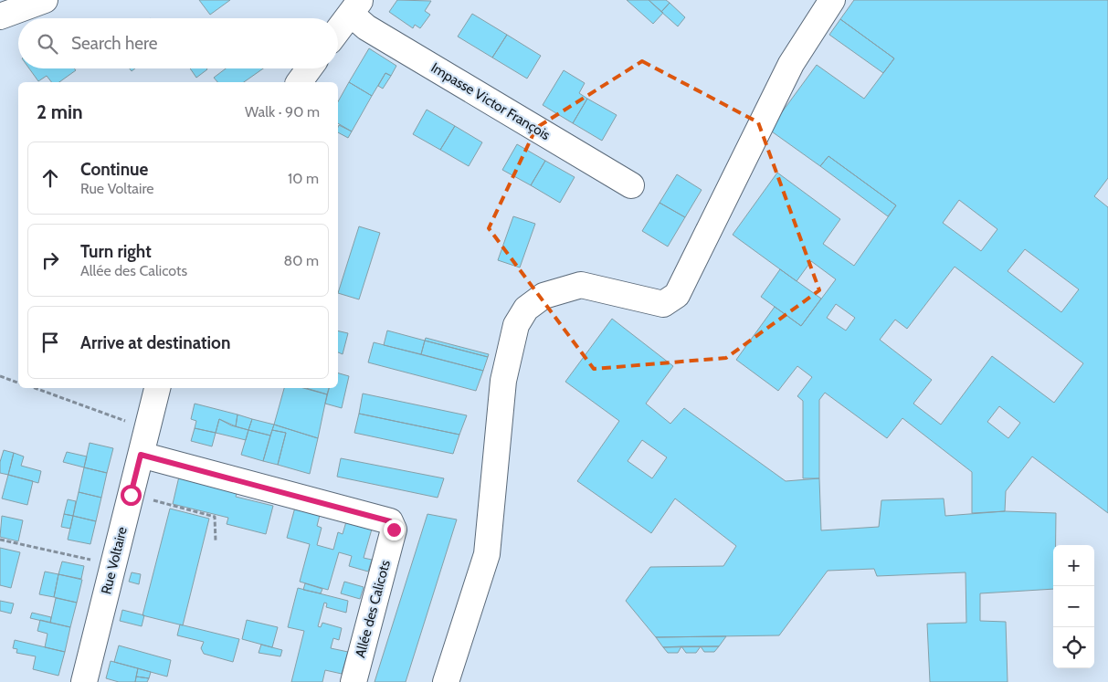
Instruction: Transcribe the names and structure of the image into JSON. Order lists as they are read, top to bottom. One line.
{"streets":{"street":["Impasse Victor François","Rue Voltaire","Allée des Calicots"]},"crossings":[["Rue Voltaire","Allée des Calicots"]],"page":{"search":"Search here","heading":["2 min","Walk · 90 m"],"list":[["Continue","Rue Voltaire","10 m"],["Turn right","Allée des Calicots","80 m"],"Arrive at destination"],"map_buttons":["+","−"]}}
